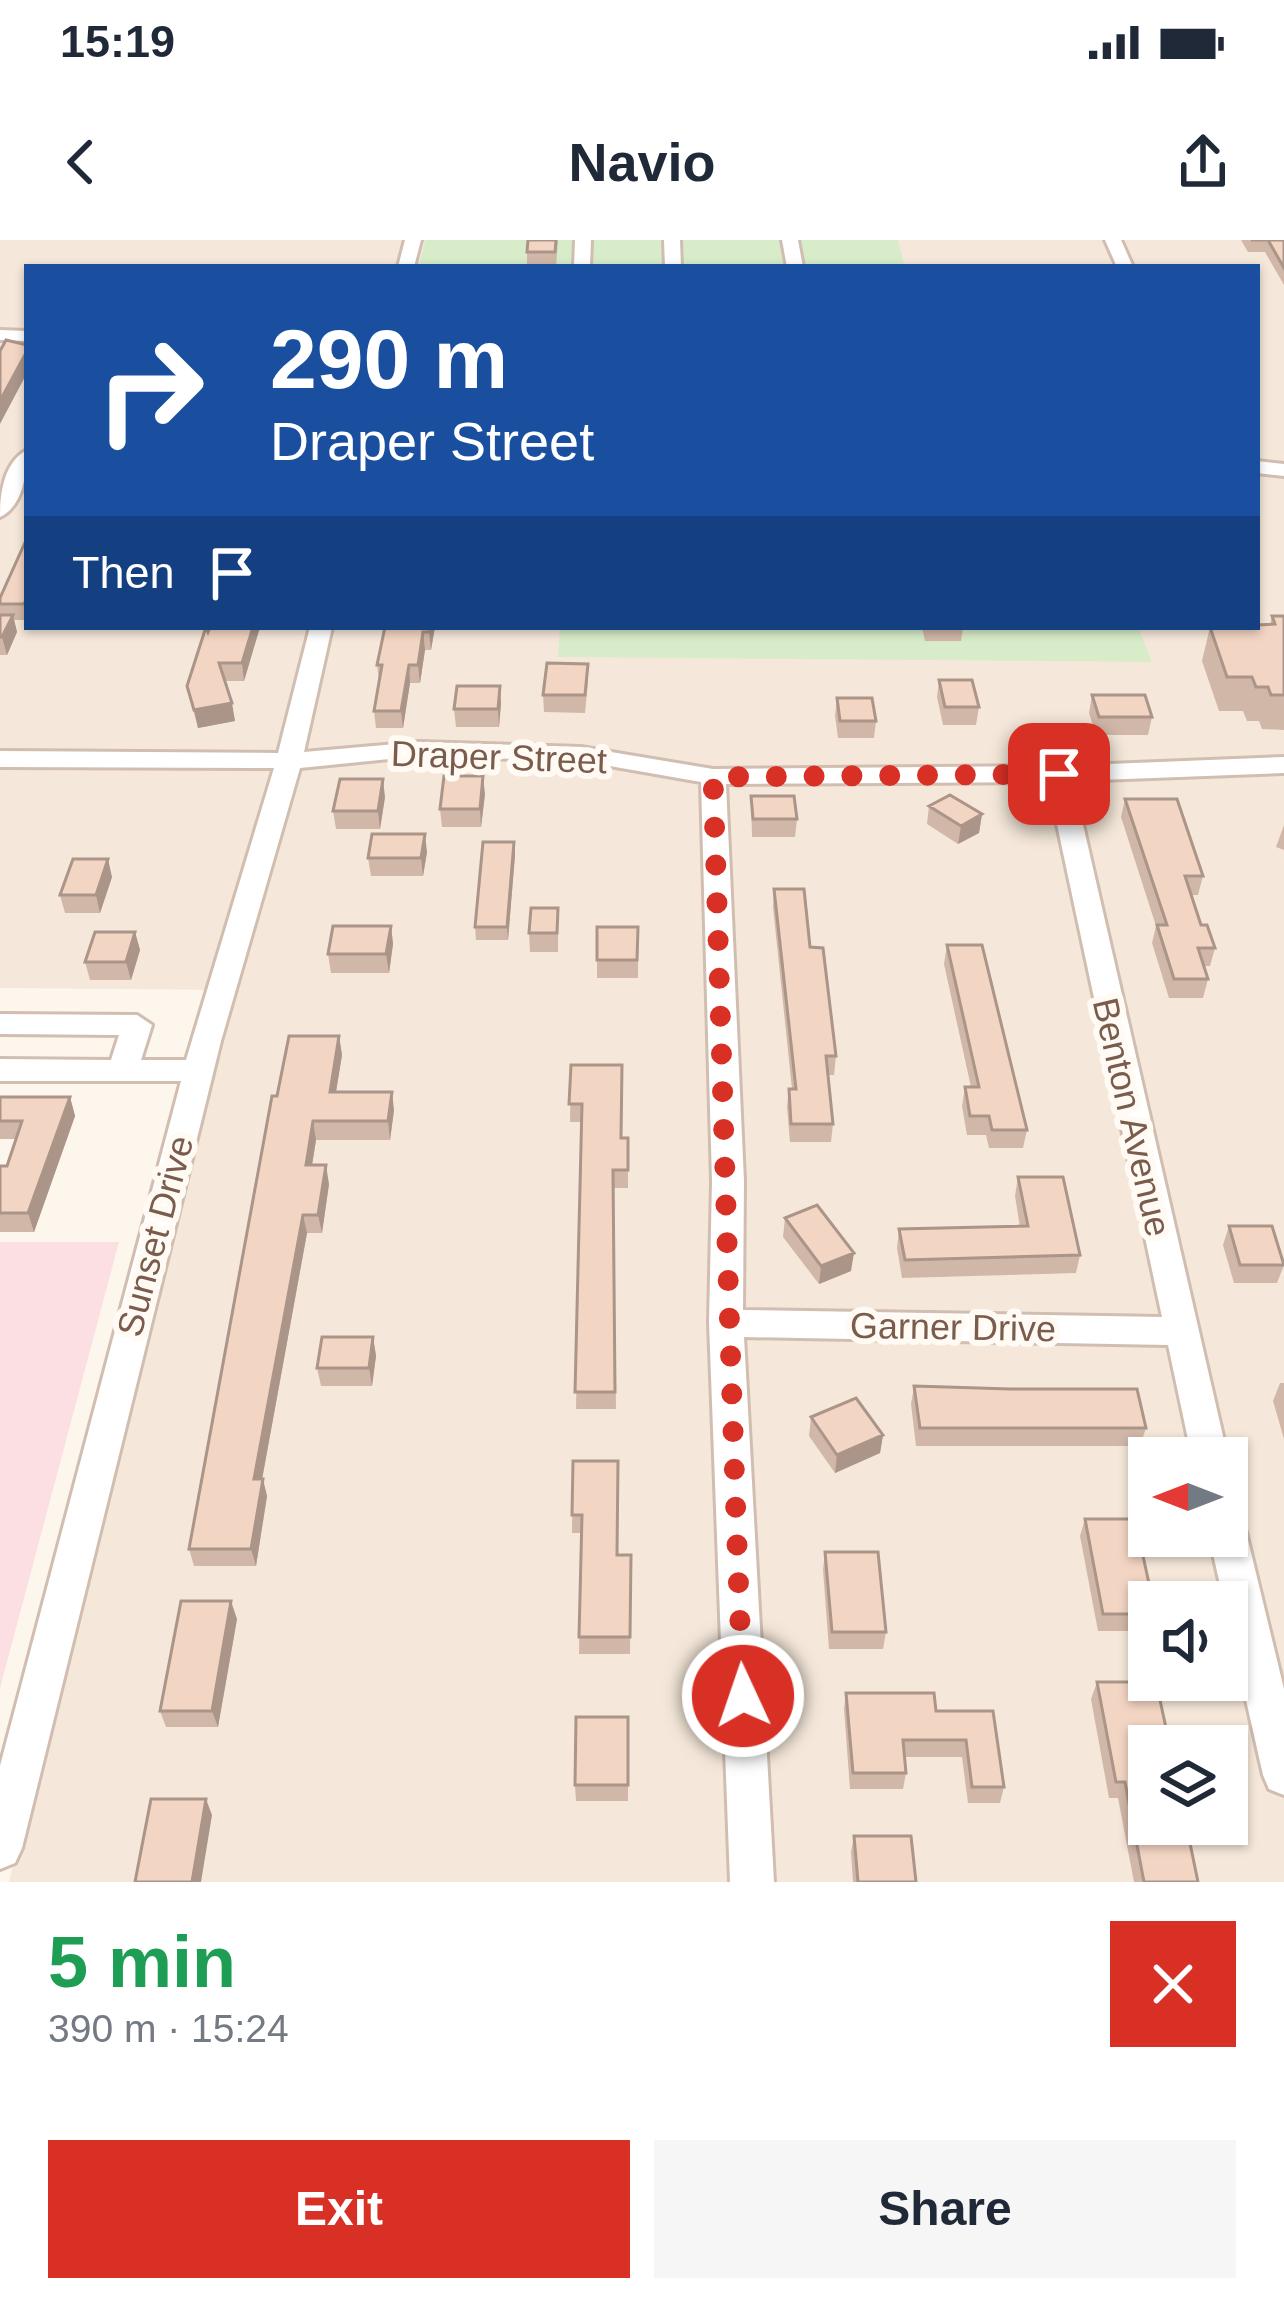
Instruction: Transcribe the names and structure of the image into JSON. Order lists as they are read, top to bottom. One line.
{"streets":{"street":["Draper Street","Benton Avenue","Sunset Drive","Garner Drive"]},"crossings":[["Draper Street","Benton Avenue"],["Draper Street","Sunset Drive"],["Benton Avenue","Garner Drive"]],"north":"left","page":{"status":"15:19","header":"Navio","turn":["290 m","Draper Street"],"then":"Then","heading":["5 min","390 m · 15:24"],"buttons":["Exit","Share"]}}
